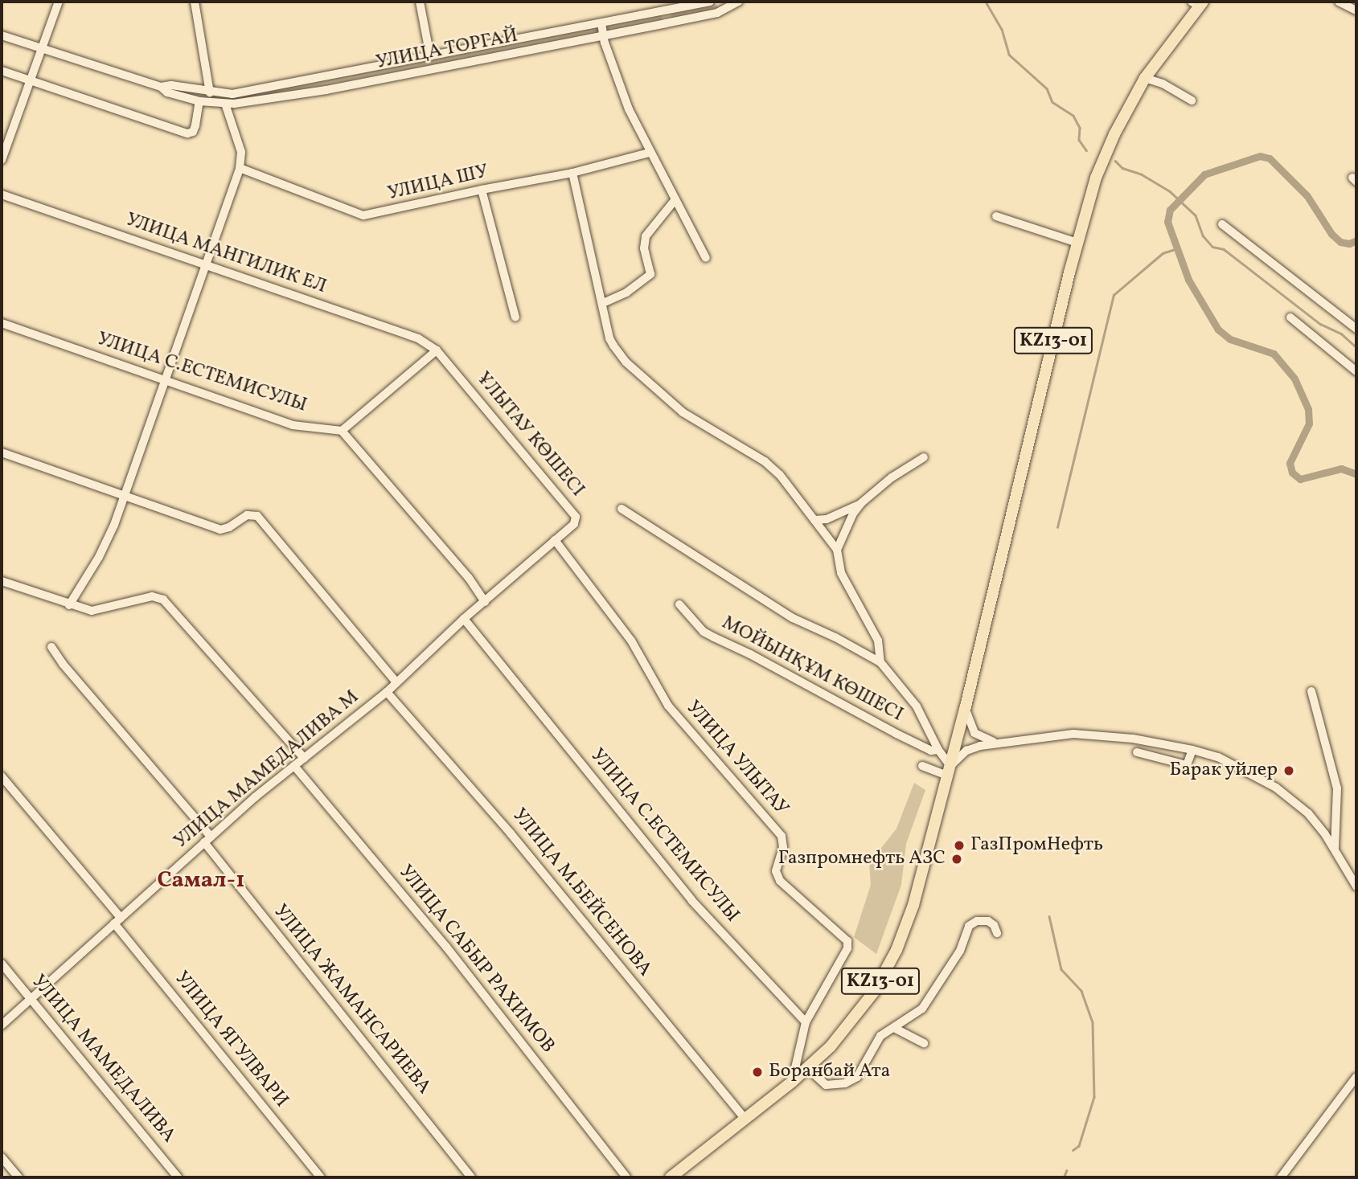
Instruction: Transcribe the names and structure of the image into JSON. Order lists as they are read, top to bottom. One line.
{"streets":{"highway":["KZ13-01"],"street":["УЛИЦА ТОРГАЙ","УЛИЦА ШУ","УЛИЦА МАНГИЛИК ЕЛ","УЛИЦА С.ЕСТЕМИСУЛЫ","ҰЛЫТАУ КӨШЕСІ","МОЙЫНҚҰМ КӨШЕСІ","УЛИЦА УЛЫТАУ","УЛИЦА МАМЕДАЛИВА М","УЛИЦА М.БЕЙСЕНОВА","УЛИЦА САБЫР РАХИМОВ","УЛИЦА ЖАМАНСАРИЕВА","УЛИЦА ЯГУЛВАРИ","УЛИЦА МАМЕДАЛИВА"]},"crossings":[["УЛИЦА ШУ","МОЙЫНҚҰМ КӨШЕСІ"],["УЛИЦА МАНГИЛИК ЕЛ","ҰЛЫТАУ КӨШЕСІ"],["KZ13-01","МОЙЫНҚҰМ КӨШЕСІ"],["KZ13-01","УЛИЦА М.БЕЙСЕНОВА"],["УЛИЦА С.ЕСТЕМИСУЛЫ","УЛИЦА УЛЫТАУ"],["УЛИЦА С.ЕСТЕМИСУЛЫ","УЛИЦА МАМЕДАЛИВА М"],["ҰЛЫТАУ КӨШЕСІ","УЛИЦА УЛЫТАУ"],["ҰЛЫТАУ КӨШЕСІ","УЛИЦА МАМЕДАЛИВА М"],["УЛИЦА УЛЫТАУ","УЛИЦА МАМЕДАЛИВА М"],["УЛИЦА МАМЕДАЛИВА М","УЛИЦА М.БЕЙСЕНОВА"],["УЛИЦА МАМЕДАЛИВА М","УЛИЦА САБЫР РАХИМОВ"],["УЛИЦА МАМЕДАЛИВА М","УЛИЦА ЖАМАНСАРИЕВА"],["УЛИЦА МАМЕДАЛИВА М","УЛИЦА ЯГУЛВАРИ"],["УЛИЦА МАМЕДАЛИВА М","УЛИЦА МАМЕДАЛИВА"]],"districts":["Самал-1"],"places":["Барак уйлер","ГазПромНефть","Газпромнефть АЗС","Боранбай Ата"]}
